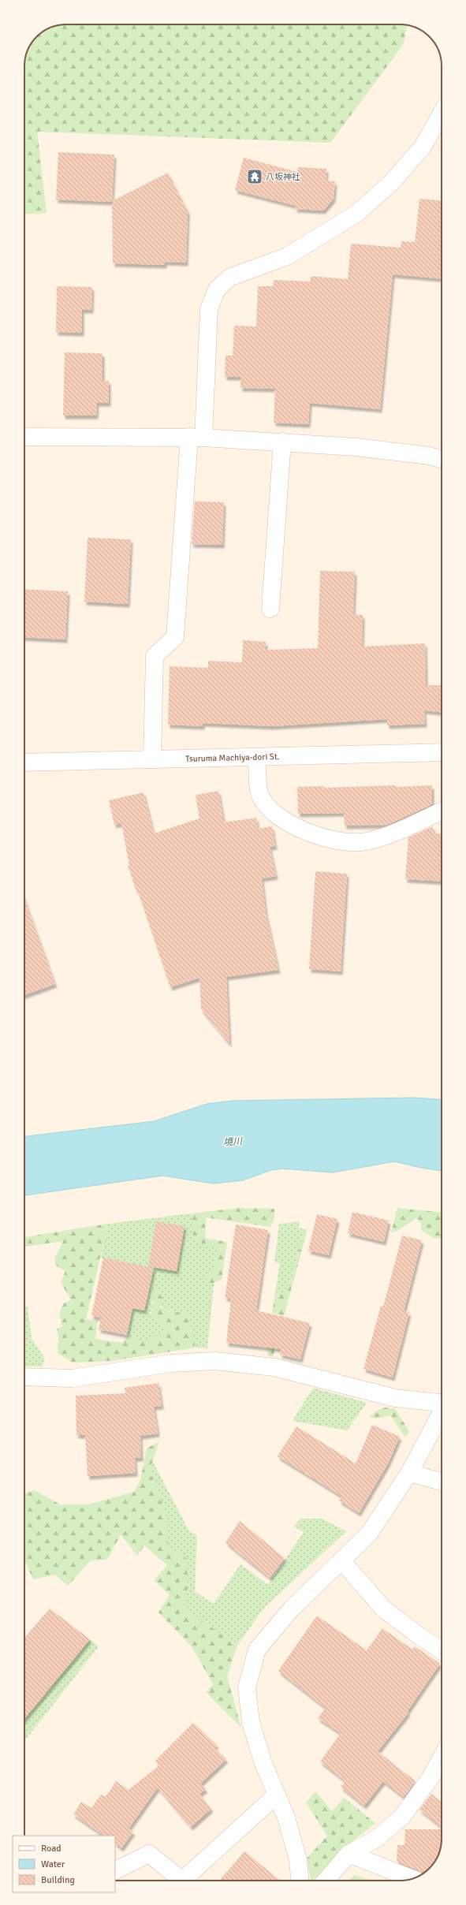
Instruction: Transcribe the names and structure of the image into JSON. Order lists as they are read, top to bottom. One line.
{"streets":{"street":["Tsuruma Machiya-dori St."]},"water":["境川"],"places":{"temple":["八坂神社"]},"legend":["Road","Water","Building"]}
